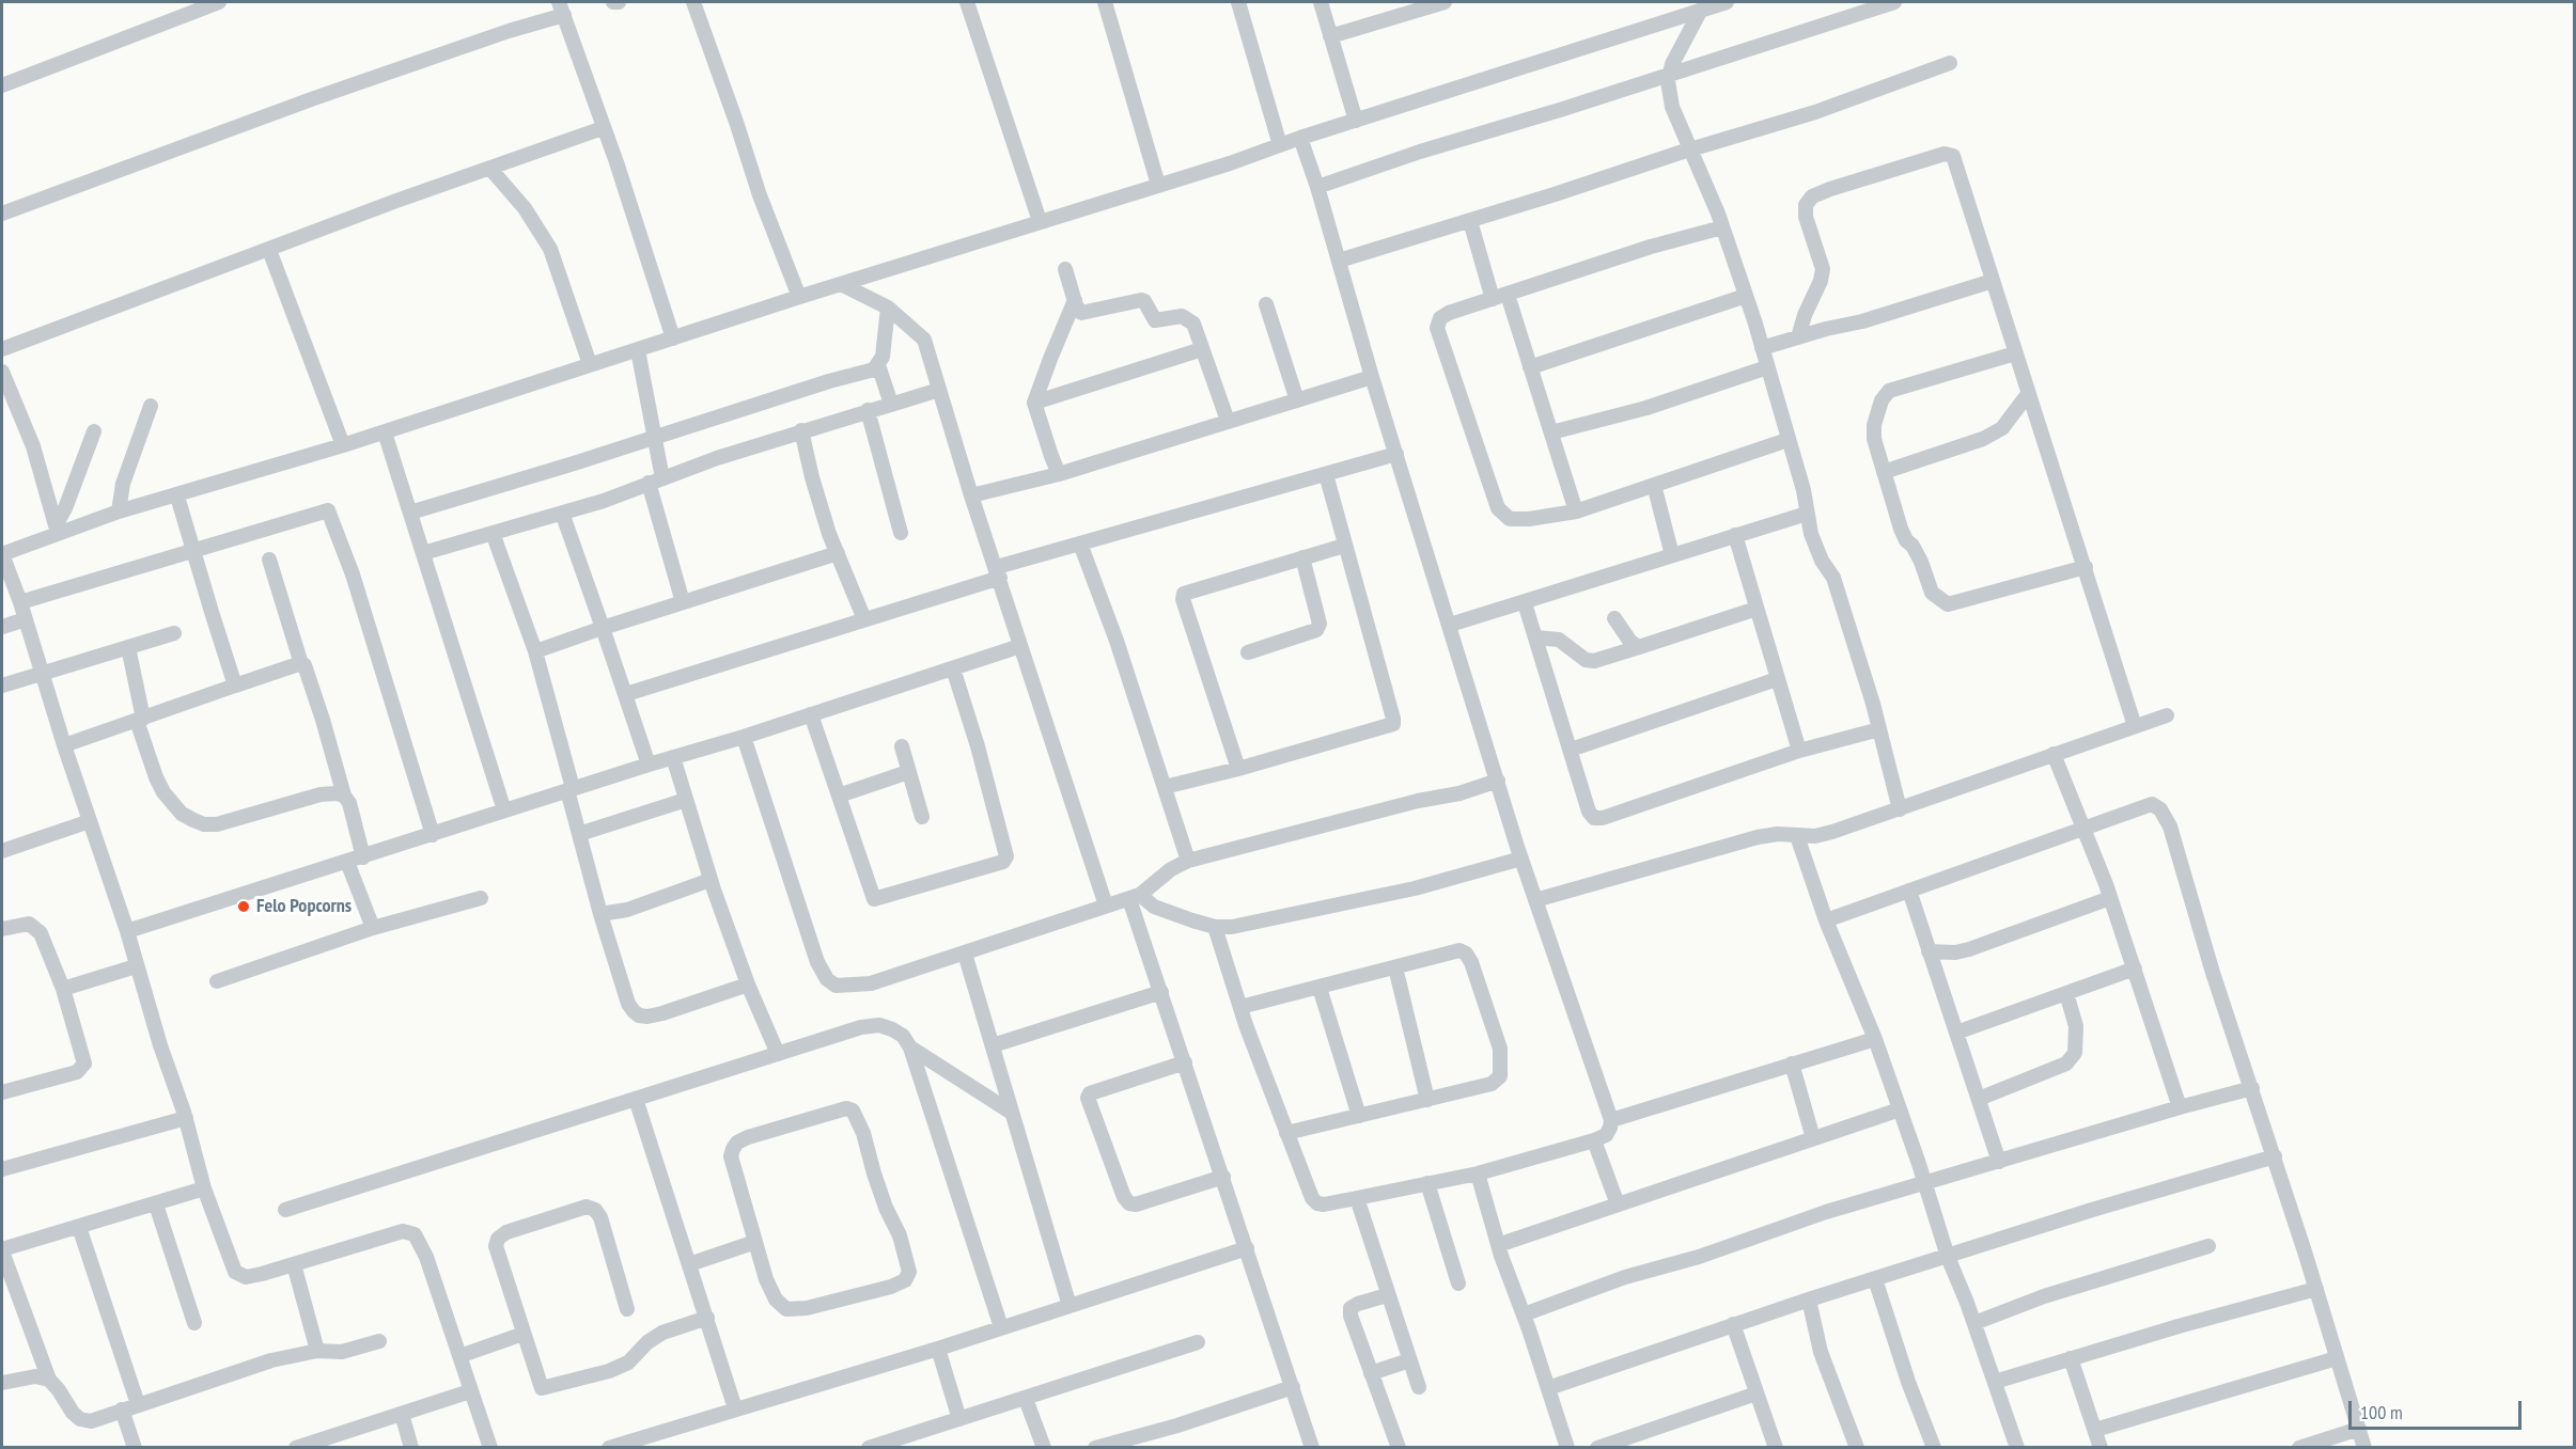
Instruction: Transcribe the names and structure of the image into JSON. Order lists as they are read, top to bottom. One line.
{"places":["Felo Popcorns"],"scale_bar":"100 m"}
